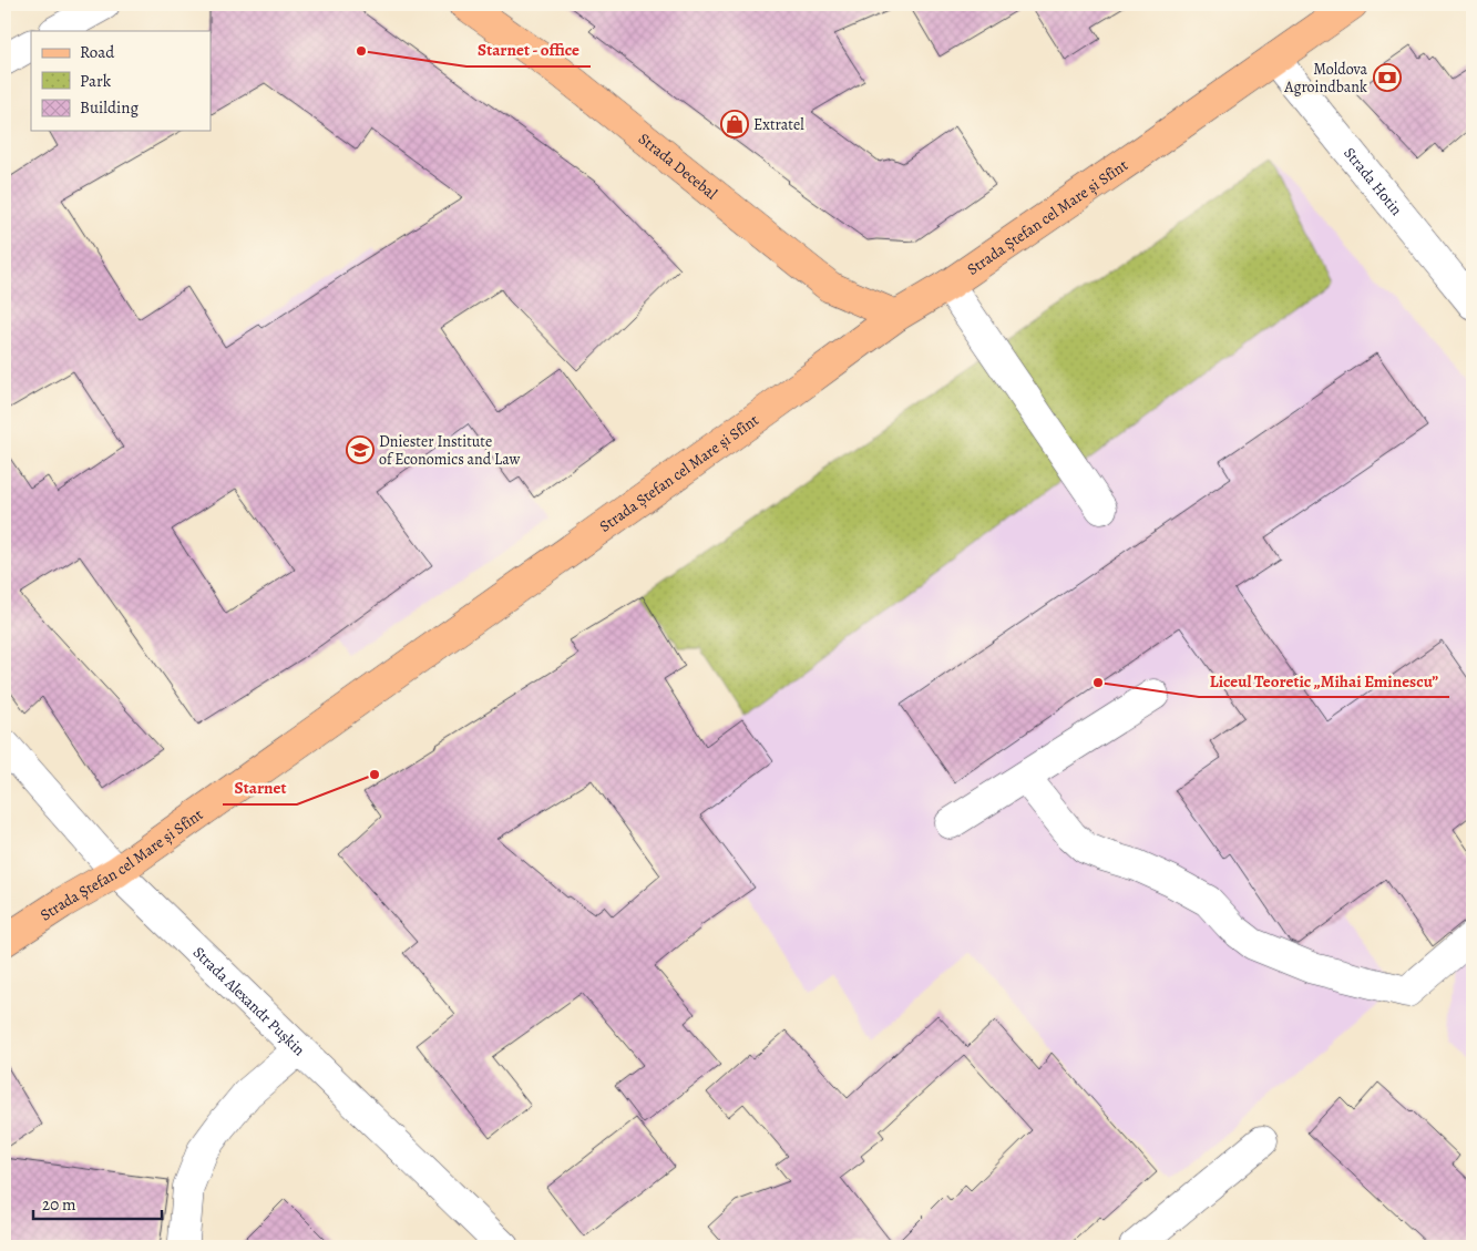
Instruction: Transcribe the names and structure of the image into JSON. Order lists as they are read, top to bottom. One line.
{"streets":{"main road":["Strada Decebal","Strada Ștefan cel Mare și Sfînt"],"street":["Strada Hotin","Strada Alexandr Pușkin"]},"crossings":[["Strada Decebal","Strada Ștefan cel Mare și Sfînt"],["Strada Hotin","Strada Ștefan cel Mare și Sfînt"],["Strada Ștefan cel Mare și Sfînt","Strada Alexandr Pușkin"]],"places":{"other":["Starnet - office","Liceul Teoretic „Mihai Eminescu”","Starnet"],"bank":["Moldova Agroindbank"],"shop":["Extratel"],"school or university":["Dniester Institute of Economics and Law"]},"legend":["Road","Park","Building"],"scale_bar":"20 m"}
